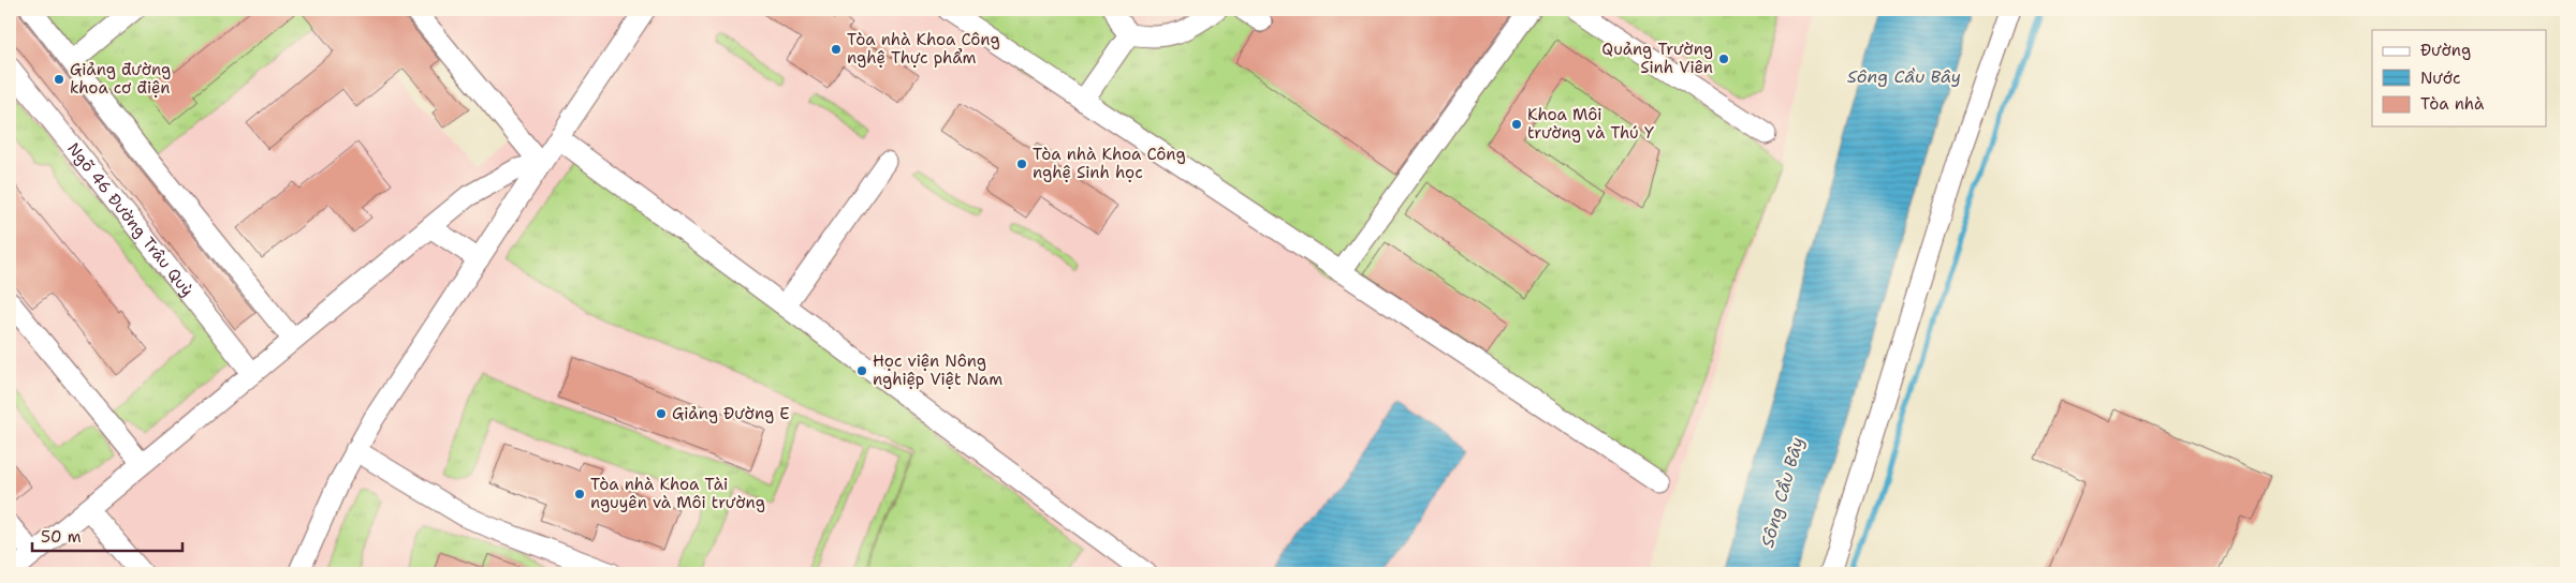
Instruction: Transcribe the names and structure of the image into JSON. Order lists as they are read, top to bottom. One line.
{"streets":{"street":["Ngõ 46 Đường Trâu Quỳ"]},"water":["Sông Cầu Bây"],"places":["Tòa nhà Khoa Công nghệ Thực phẩm","Quảng Trường Sinh Viên","Giảng đường khoa cơ điện","Khoa Môi trường và Thú Y","Tòa nhà Khoa Công nghệ Sinh học","Học viện Nông nghiệp Việt Nam","Giảng Đường E","Tòa nhà Khoa Tài nguyên và Môi trường"],"legend":["Đường","Nước","Tòa nhà"],"scale_bar":"50 m"}
